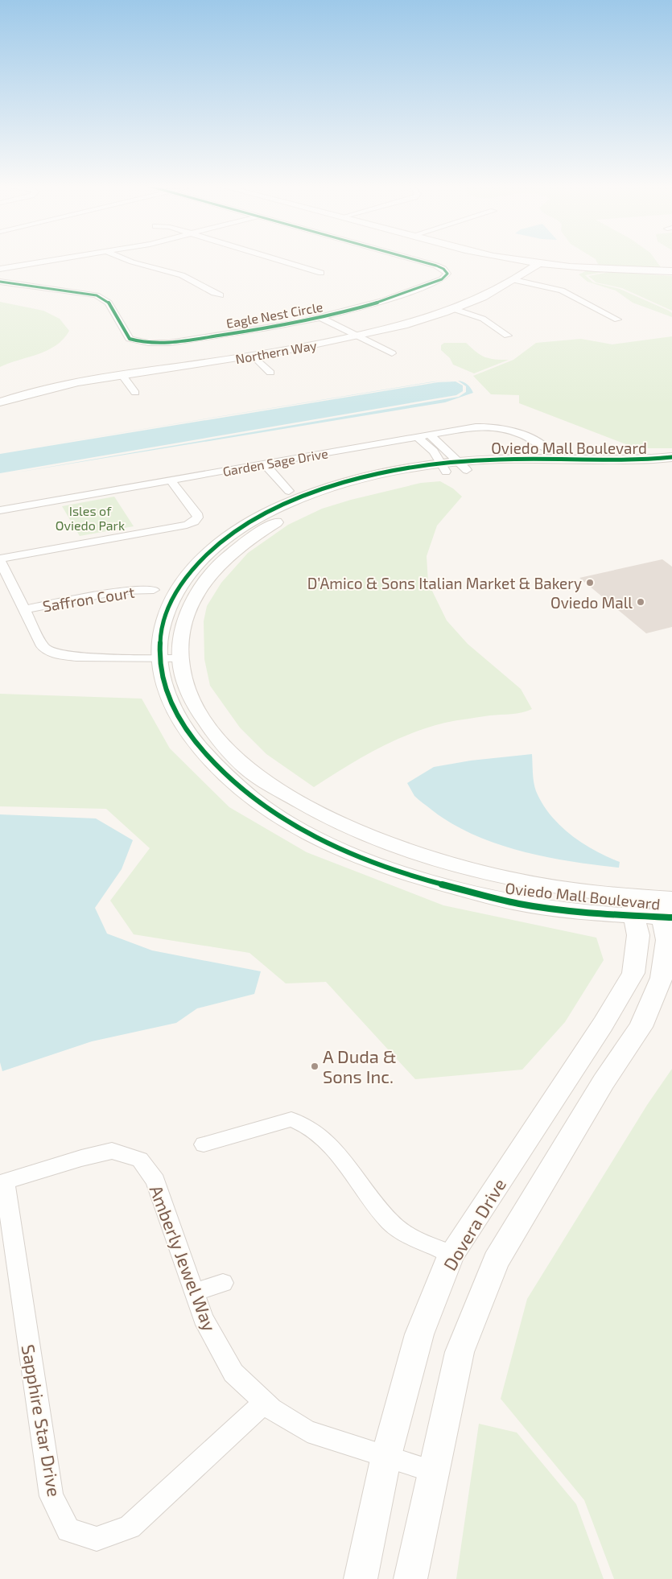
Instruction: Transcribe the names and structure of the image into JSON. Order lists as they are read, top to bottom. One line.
{"streets":{"street":["Eagle Nest Circle","Northern Way","Oviedo Mall Boulevard","Garden Sage Drive","Saffron Court","Dovera Drive","Amberly Jewel Way","Sapphire Star Drive"]},"crossings":[["Oviedo Mall Boulevard","Dovera Drive"],["Dovera Drive","Amberly Jewel Way"],["Amberly Jewel Way","Sapphire Star Drive"]],"parks":["Isles of Oviedo Park"],"places":["D’Amico & Sons Italian Market & Bakery","Oviedo Mall","A Duda & Sons Inc."]}
